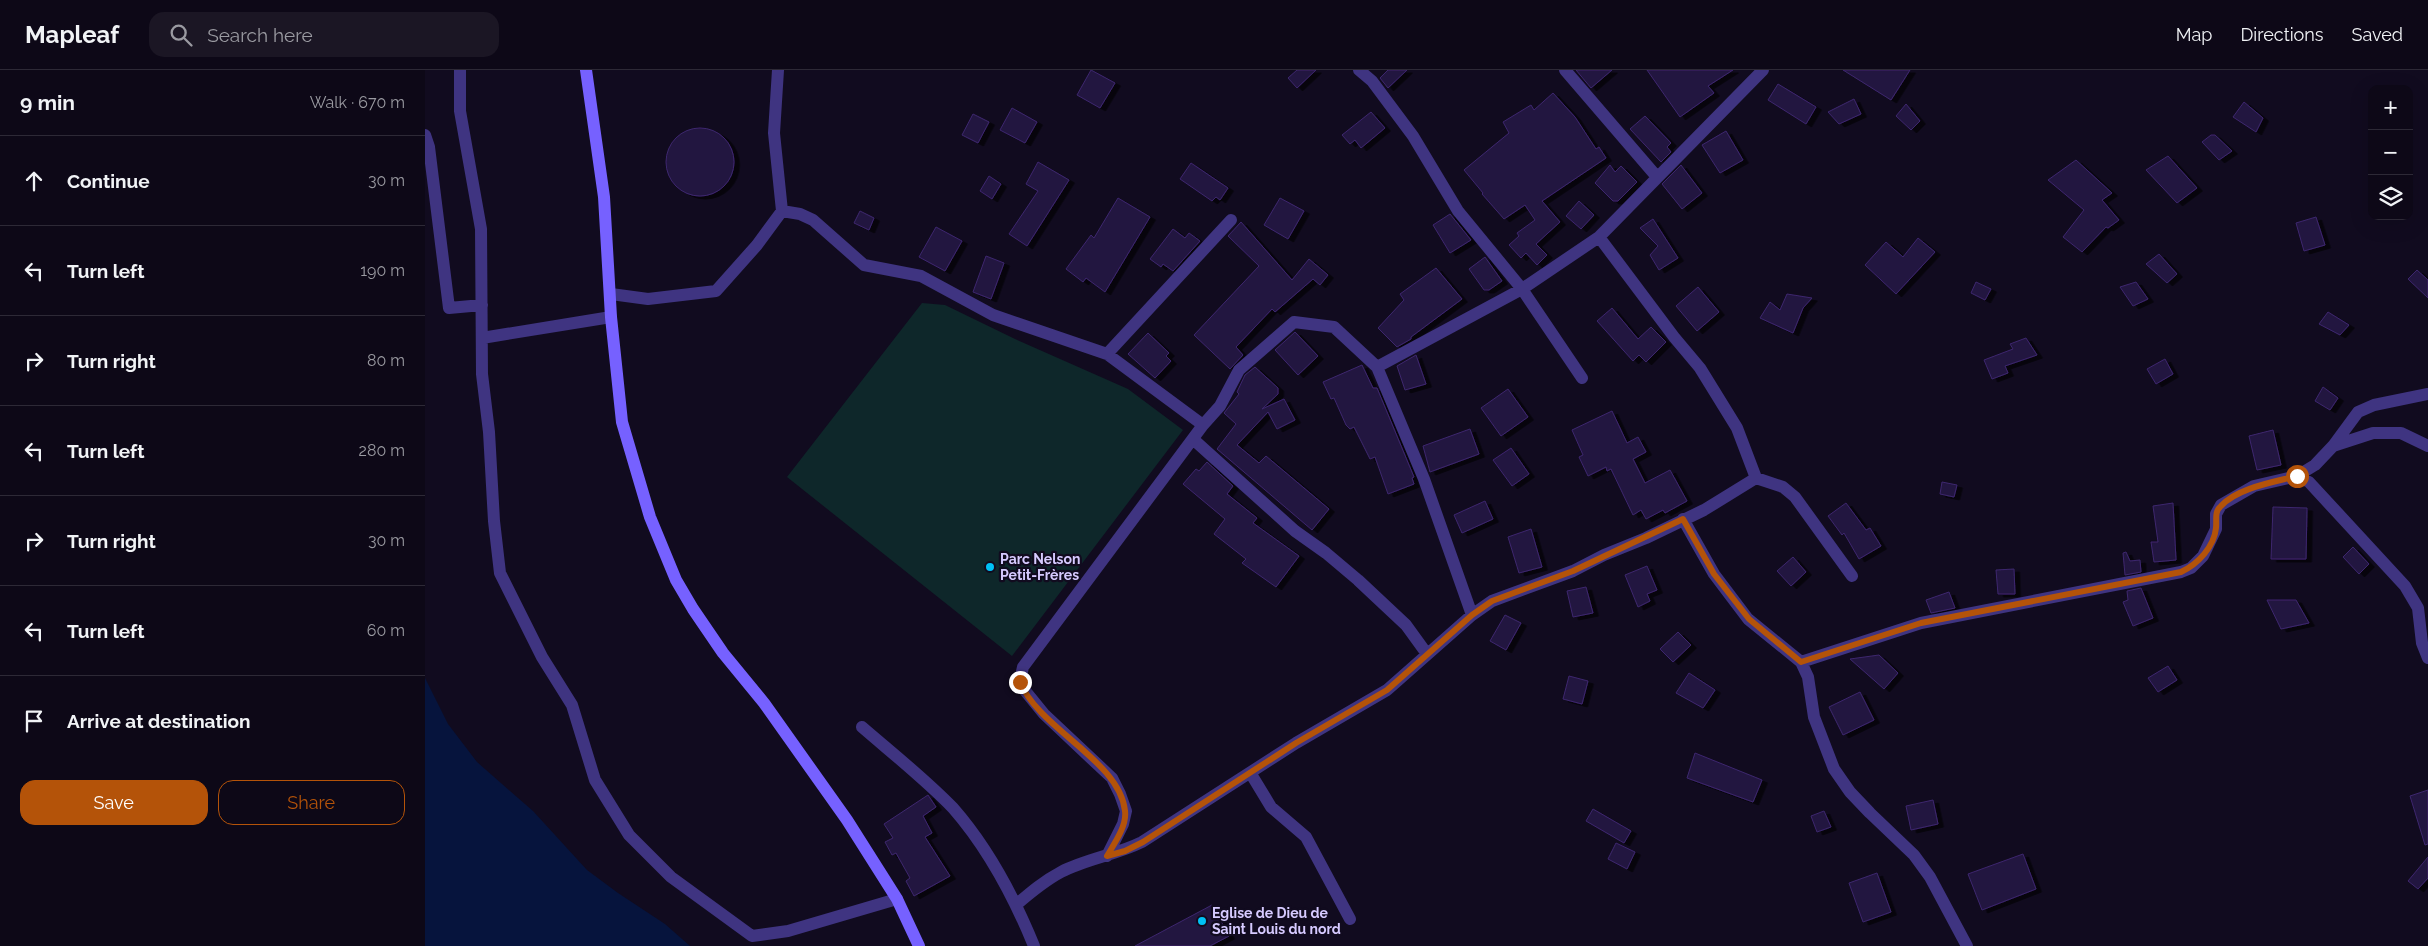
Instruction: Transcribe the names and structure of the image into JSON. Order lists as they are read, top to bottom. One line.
{"places":["Parc Nelson Petit-Frères","Eglise de Dieu de Saint Louis du nord"],"page":{"header":"Mapleaf","search":"Search here","nav":["Map","Directions","Saved"],"heading":["9 min","Walk · 670 m"],"map_buttons":["+","−"],"list":[["Continue","30 m"],["Turn left","190 m"],["Turn right","80 m"],["Turn left","280 m"],["Turn right","30 m"],["Turn left","60 m"],"Arrive at destination"],"buttons":["Save","Share"]}}
